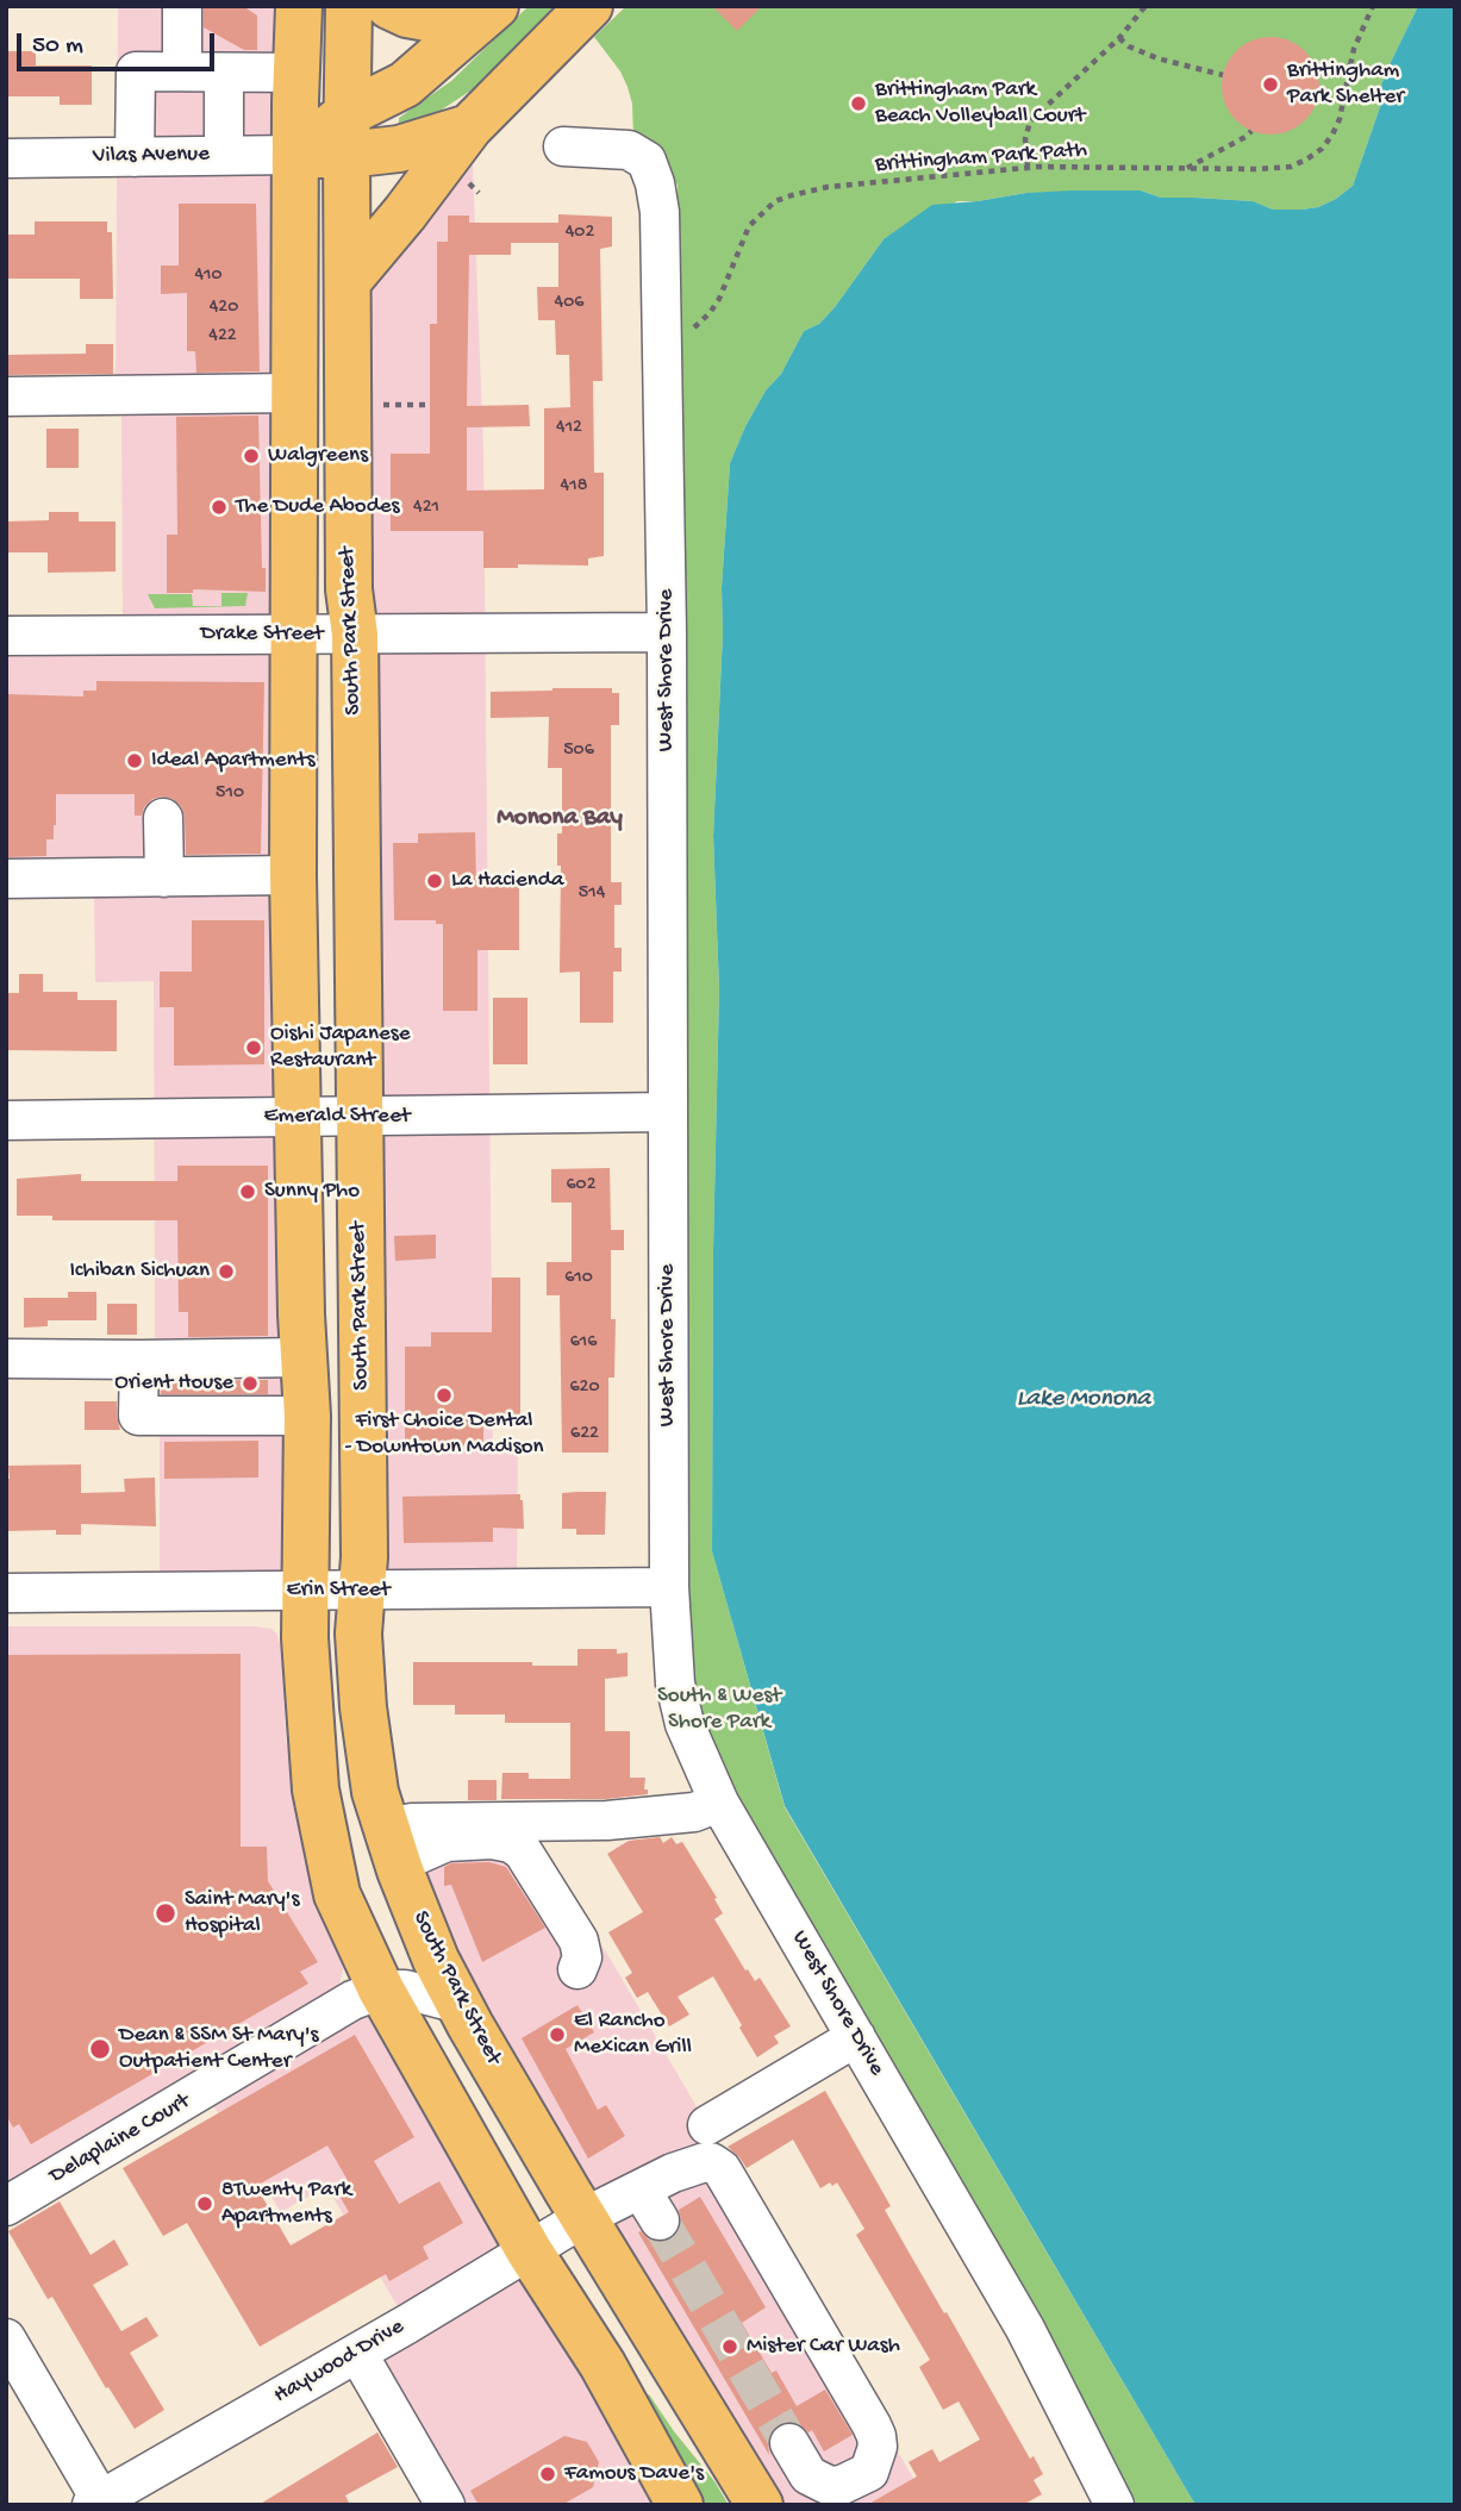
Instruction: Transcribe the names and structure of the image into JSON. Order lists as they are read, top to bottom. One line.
{"streets":{"main road":["South Park Street"],"street":["Vilas Avenue","Drake Street","West Shore Drive","Emerald Street","Erin Street","Delaplaine Court","Haywood Drive"],"path":["Brittingham Park Path"]},"crossings":[["Brittingham Park Path","West Shore Drive"],["South Park Street","Drake Street"],["South Park Street","Emerald Street"],["South Park Street","Erin Street"],["South Park Street","Delaplaine Court"],["South Park Street","Haywood Drive"],["Drake Street","West Shore Drive"],["West Shore Drive","Emerald Street"],["West Shore Drive","Erin Street"]],"districts":["Monona Bay"],"water":["Lake Monona"],"parks":["South & West Shore Park"],"places":["Brittingham Park Shelter","Brittingham Park Beach Volleyball Court","Walgreens","The Dude Abodes","Ideal Apartments","La Hacienda","Oishi Japanese Restaurant","Sunny Pho","Ichiban Sichuan","Orient House","First Choice Dental - Downtown Madison","Saint Mary's Hospital","El Rancho Mexican Grill","Dean & SSM St Mary's Outpatient Center","8Twenty Park Apartments","Mister Car Wash","Famous Dave's"],"house_numbers":["402","410","406","420","422","412","418","421","506","510","514","602","610","616","620","622"],"scale_bar":"50 m"}
